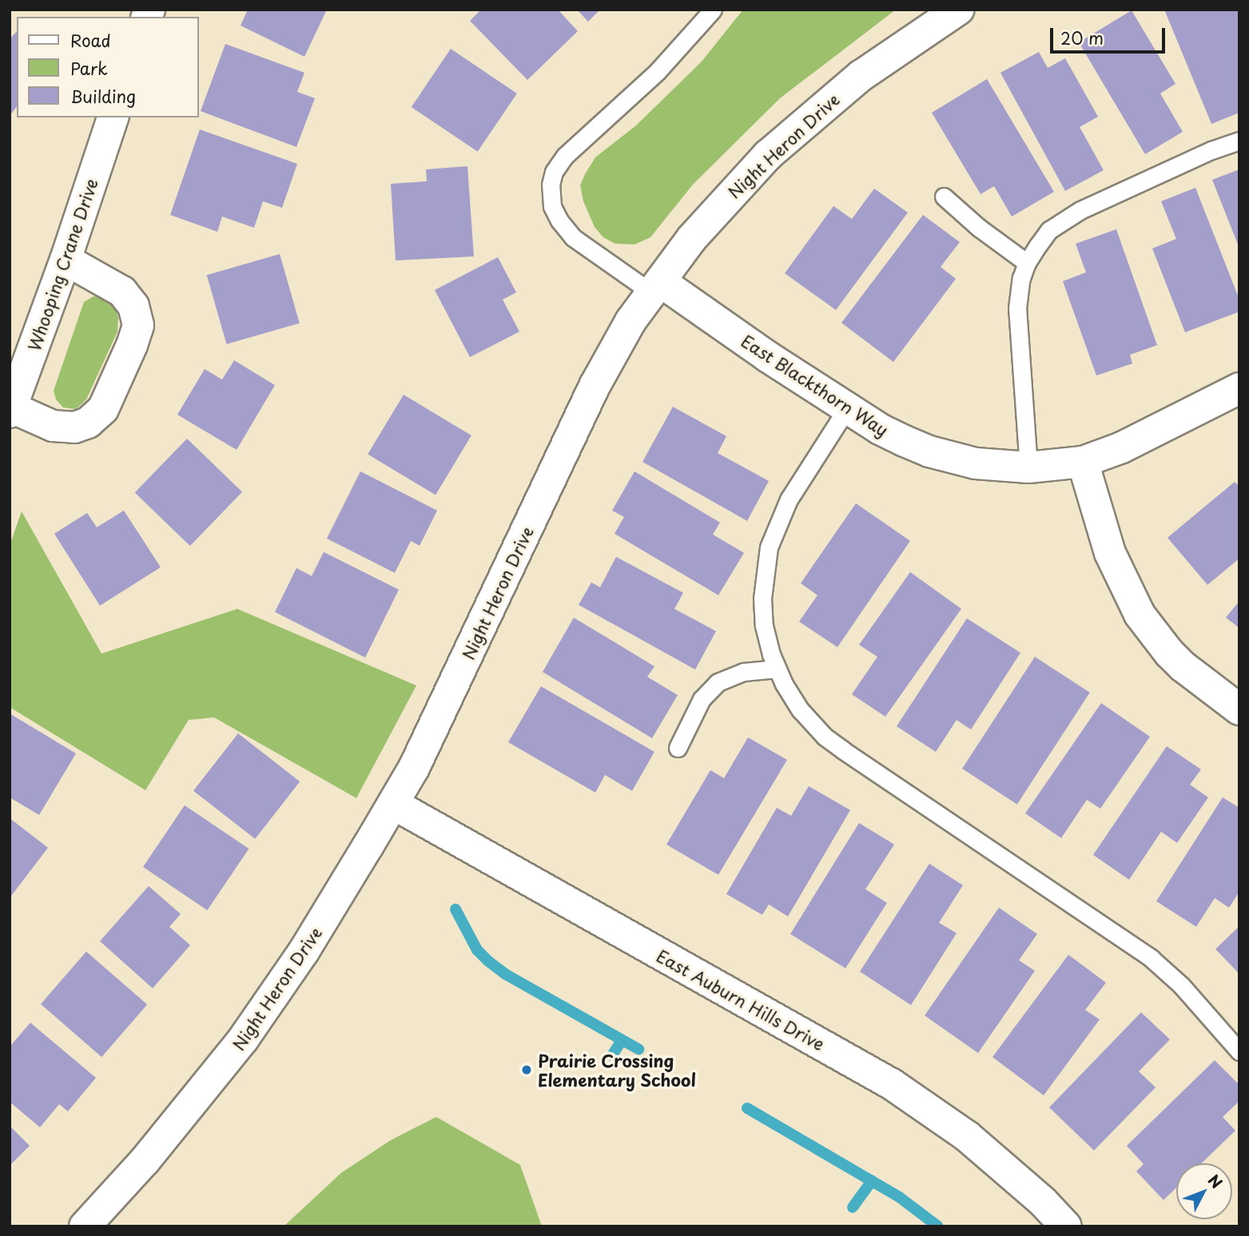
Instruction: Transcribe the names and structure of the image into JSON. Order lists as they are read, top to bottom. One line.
{"streets":{"street":["Night Heron Drive","Whooping Crane Drive","East Blackthorn Way","East Auburn Hills Drive"]},"crossings":[["Night Heron Drive","East Blackthorn Way"],["Night Heron Drive","East Auburn Hills Drive"]],"places":["Prairie Crossing Elementary School"],"legend":["Road","Park","Building"],"scale_bar":"20 m","north":"top right"}
